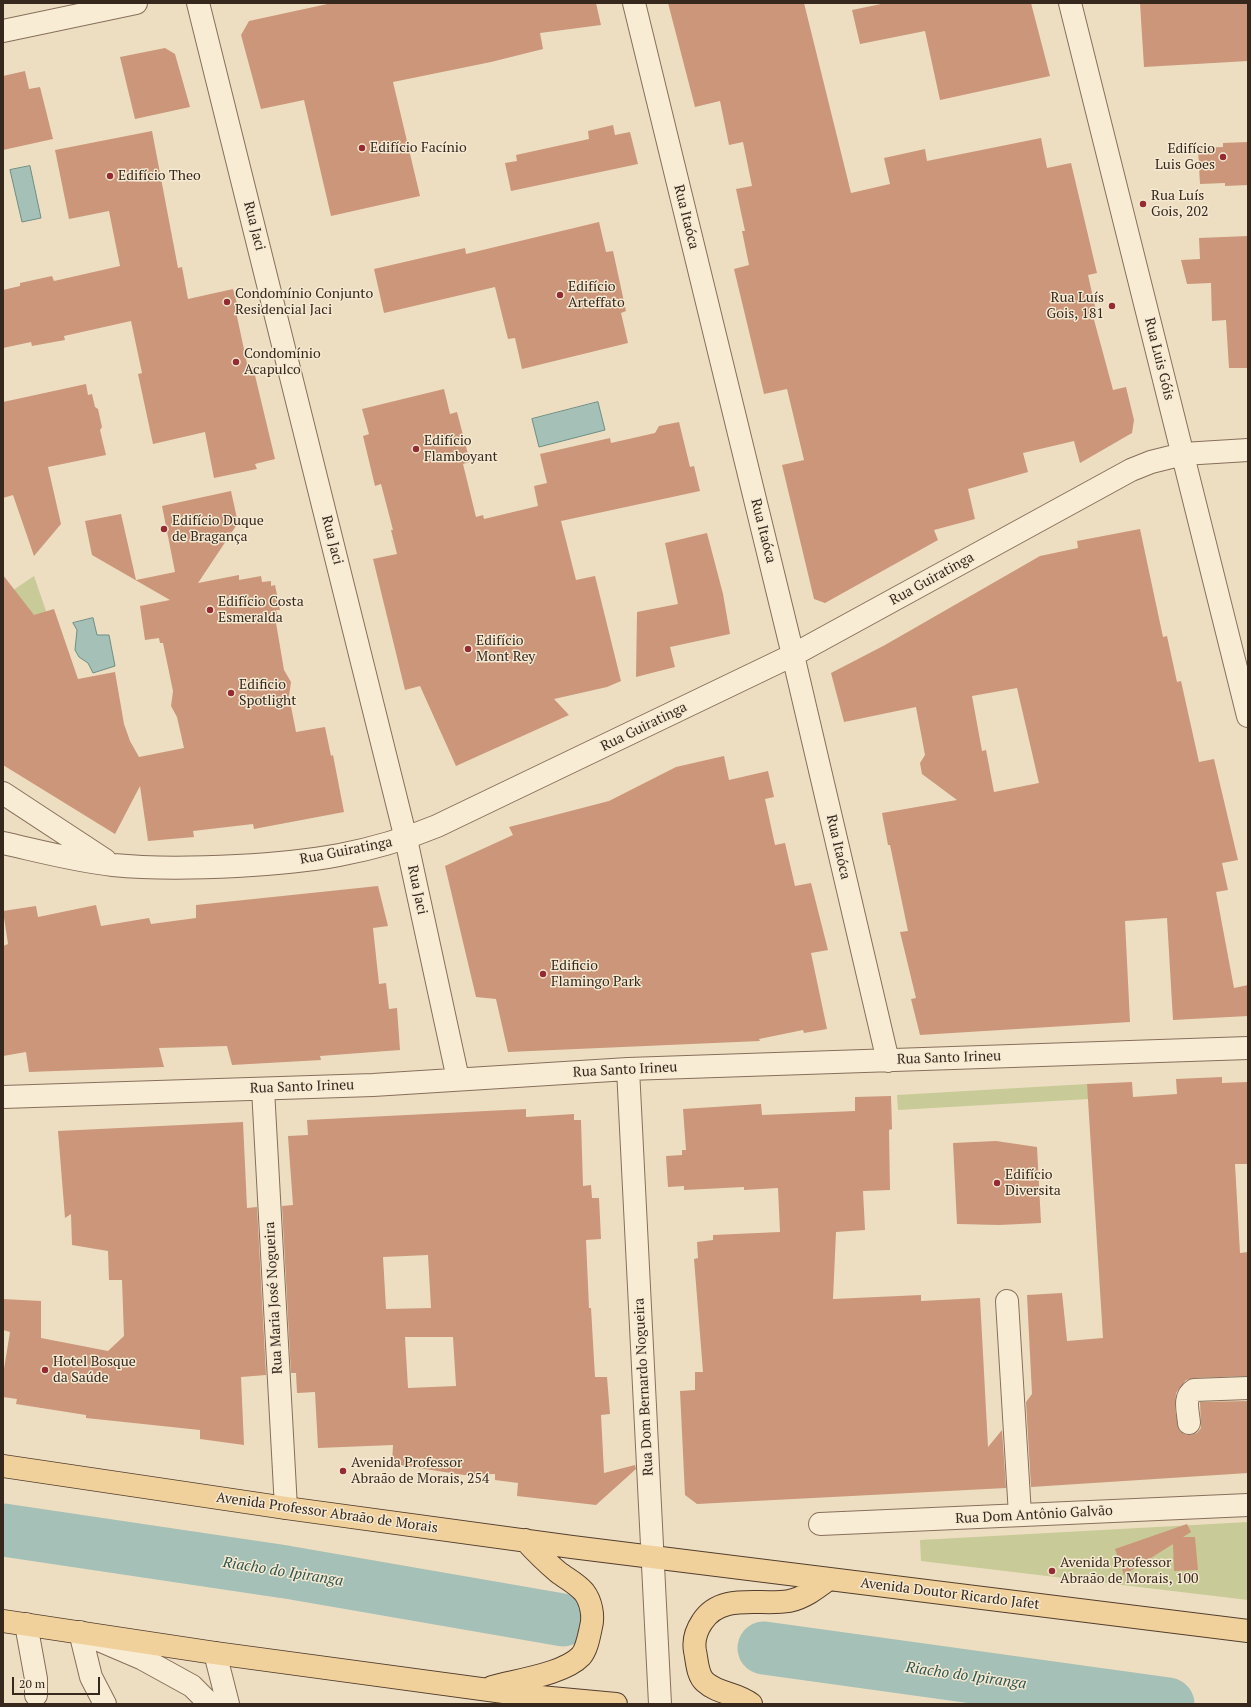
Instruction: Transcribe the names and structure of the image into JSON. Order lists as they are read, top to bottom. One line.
{"streets":{"main road":["Avenida Professor Abraão de Morais","Avenida Doutor Ricardo Jafet"],"street":["Rua Itaóca","Rua Jaci","Rua Luis Góis","Rua Guiratinga","Rua Santo Irineu","Rua Maria José Nogueira","Rua Dom Bernardo Nogueira","Rua Dom Antônio Galvão"]},"crossings":[["Rua Itaóca","Rua Guiratinga"],["Rua Itaóca","Rua Santo Irineu"],["Rua Jaci","Rua Guiratinga"],["Rua Jaci","Rua Santo Irineu"],["Rua Luis Góis","Rua Guiratinga"],["Rua Santo Irineu","Rua Maria José Nogueira"],["Rua Santo Irineu","Rua Dom Bernardo Nogueira"],["Rua Maria José Nogueira","Avenida Professor Abraão de Morais"],["Rua Dom Bernardo Nogueira","Avenida Professor Abraão de Morais"],["Rua Dom Bernardo Nogueira","Avenida Doutor Ricardo Jafet"],["Avenida Professor Abraão de Morais","Avenida Doutor Ricardo Jafet"]],"water":["Riacho do Ipiranga"],"places":["Edifício Facínio","Edifício Luis Goes","Edifício Theo","Rua Luís Gois, 202","Edifício Arteffato","Condomínio Conjunto Residencial Jaci","Rua Luís Gois, 181","Condomínio Acapulco","Edifício Flamboyant","Edifício Duque de Bragança","Edifício Costa Esmeralda","Edifício Mont Rey","Edificio Spotlight","Edificio Flamingo Park","Edifício Diversita","Hotel Bosque da Saúde","Avenida Professor Abraão de Morais, 254","Avenida Professor Abraão de Morais, 100"],"scale_bar":"20 m"}
